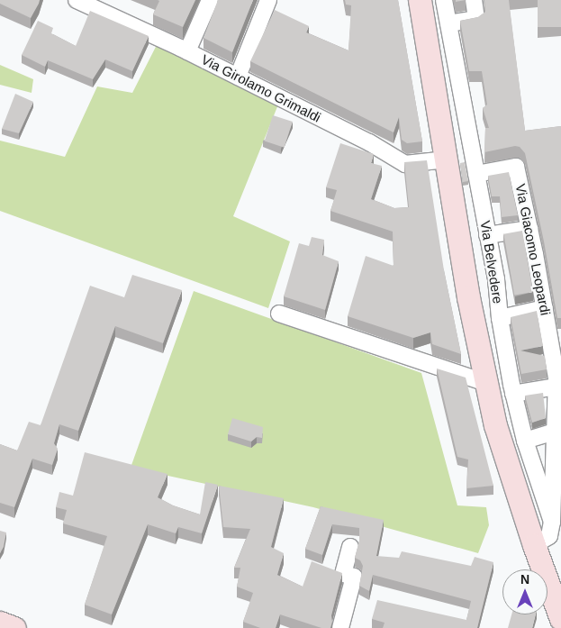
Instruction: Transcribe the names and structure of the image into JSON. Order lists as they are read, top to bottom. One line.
{"streets":{"street":["Via Girolamo Grimaldi","Via Giacomo Leopardi","Via Belvedere"]},"crossings":[["Via Giacomo Leopardi","Via Belvedere"]],"north":"top"}
